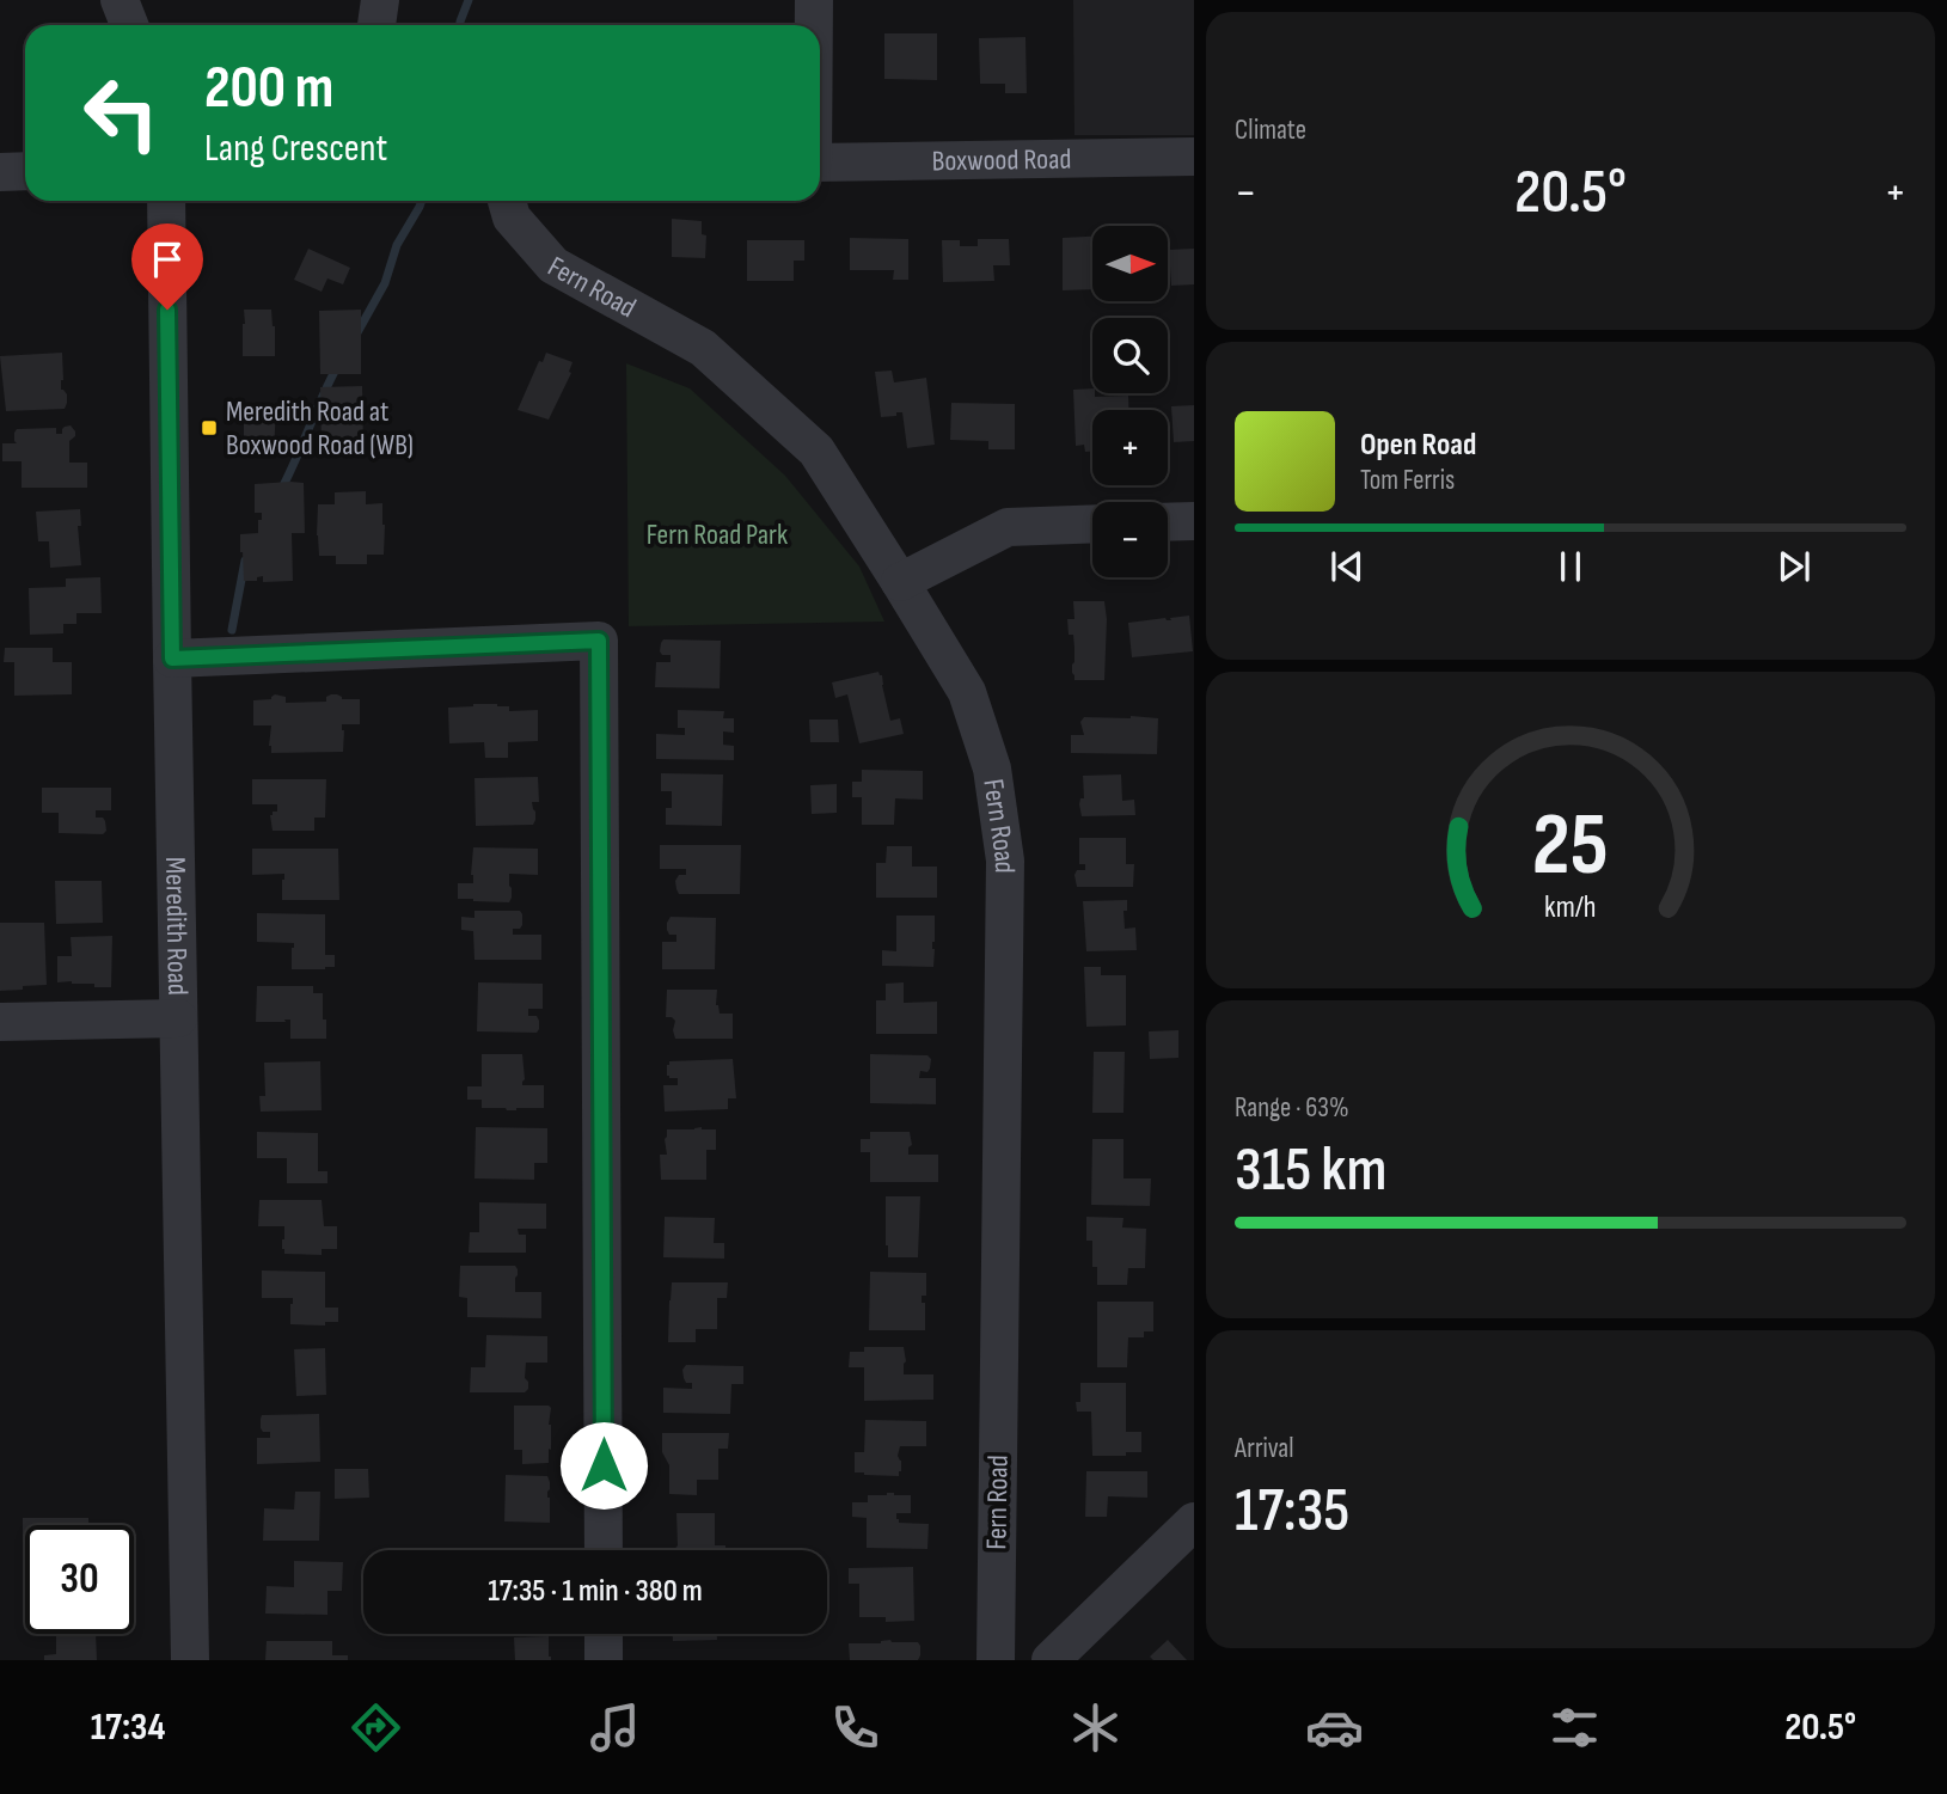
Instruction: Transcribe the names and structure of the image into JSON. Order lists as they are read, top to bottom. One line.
{"streets":{"street":["Boxwood Road","Fern Road","Meredith Road"]},"parks":["Fern Road Park"],"places":{"transit":["Meredith Road at Boxwood Road (WB)"]},"north":"right","page":{"tile":["Climate",["Range · 63%","315 km"],["Arrival","17:35"]],"turn":["200 m","Lang Crescent"],"heat":["−","20.5°","+"],"map_buttons":["+","−"],"song":["Open Road","Tom Ferris"],"limit":"30","trip":"17:35 · 1 min · 380 m","tabs":["17:34","20.5°"],"gauge":["25","km/h"]}}
